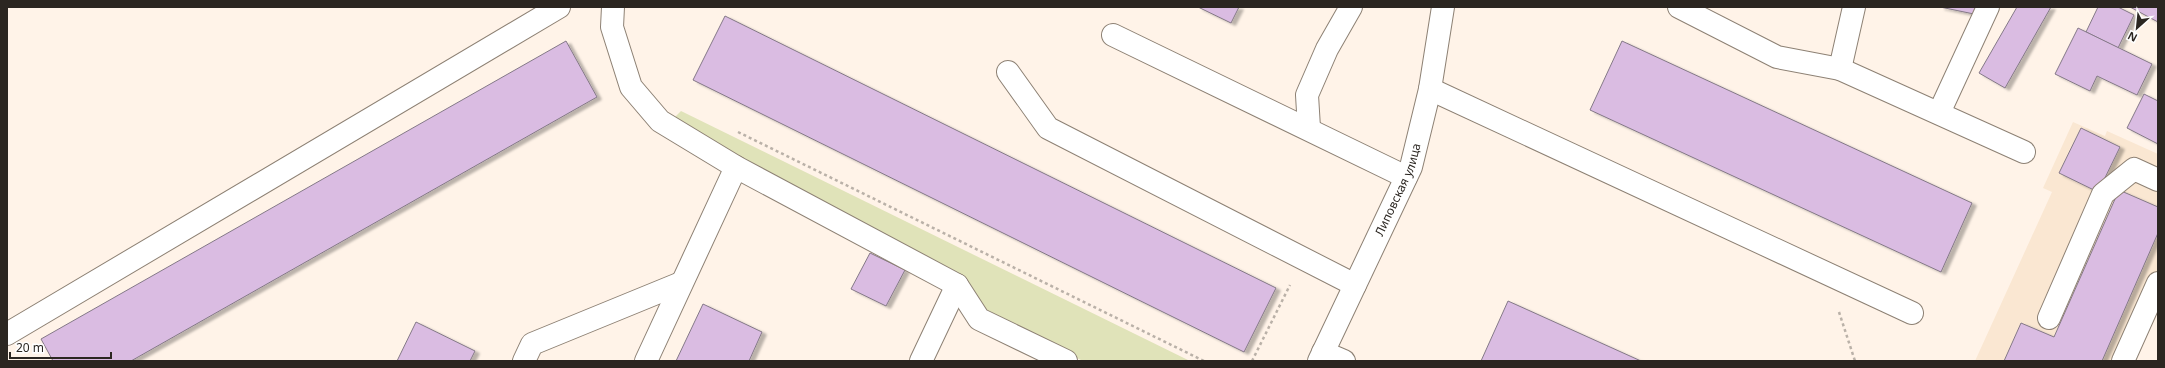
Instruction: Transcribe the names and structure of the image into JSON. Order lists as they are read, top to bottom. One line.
{"streets":{"street":["Липовская улица"]},"scale_bar":"20 m","north":"bottom left"}
